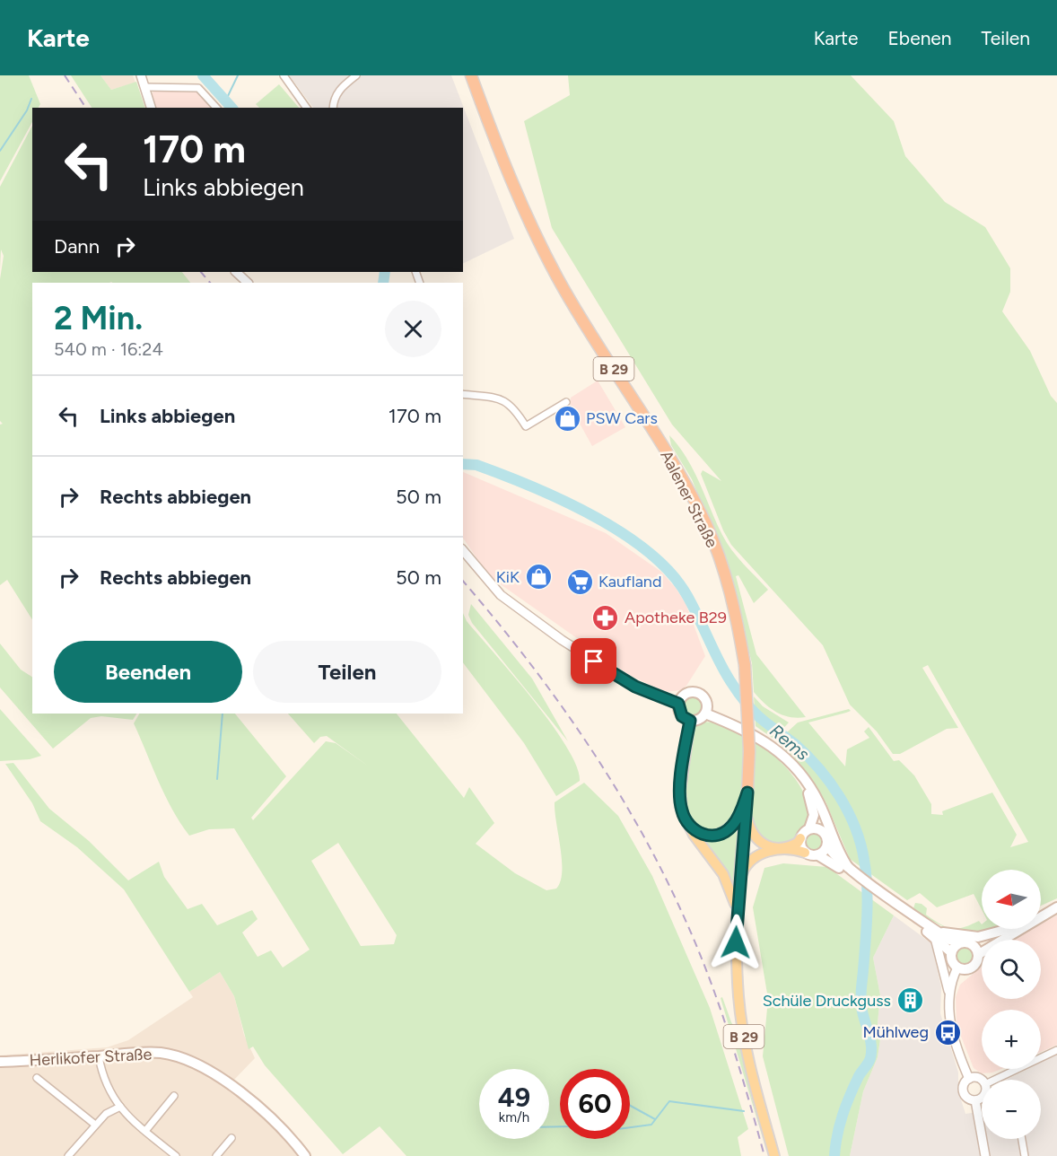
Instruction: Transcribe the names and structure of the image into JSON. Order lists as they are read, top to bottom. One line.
{"streets":{"highway":["B 29","Aalener Straße"],"main road":["Herlikofer Straße"]},"water":["Rems"],"places":{"shop":["PSW Cars","KiK"],"supermarket":["Kaufland"],"pharmacy":["Apotheke B29"],"building":["Schüle Druckguss"],"bus stop":["Mühlweg"]},"north":"left","page":{"header":"Karte","nav":["Karte","Ebenen","Teilen"],"turn":["170 m","Links abbiegen"],"then":"Dann","heading":["2 Min.","540 m · 16:24"],"list":[{"name":"Links abbiegen","value":"170 m"},{"name":"Rechts abbiegen","value":"50 m"},{"name":"Rechts abbiegen","value":"50 m"}],"buttons":["Beenden","Teilen"],"map_buttons":["+","−"],"speed":"49 km/h","limit":"60"}}
